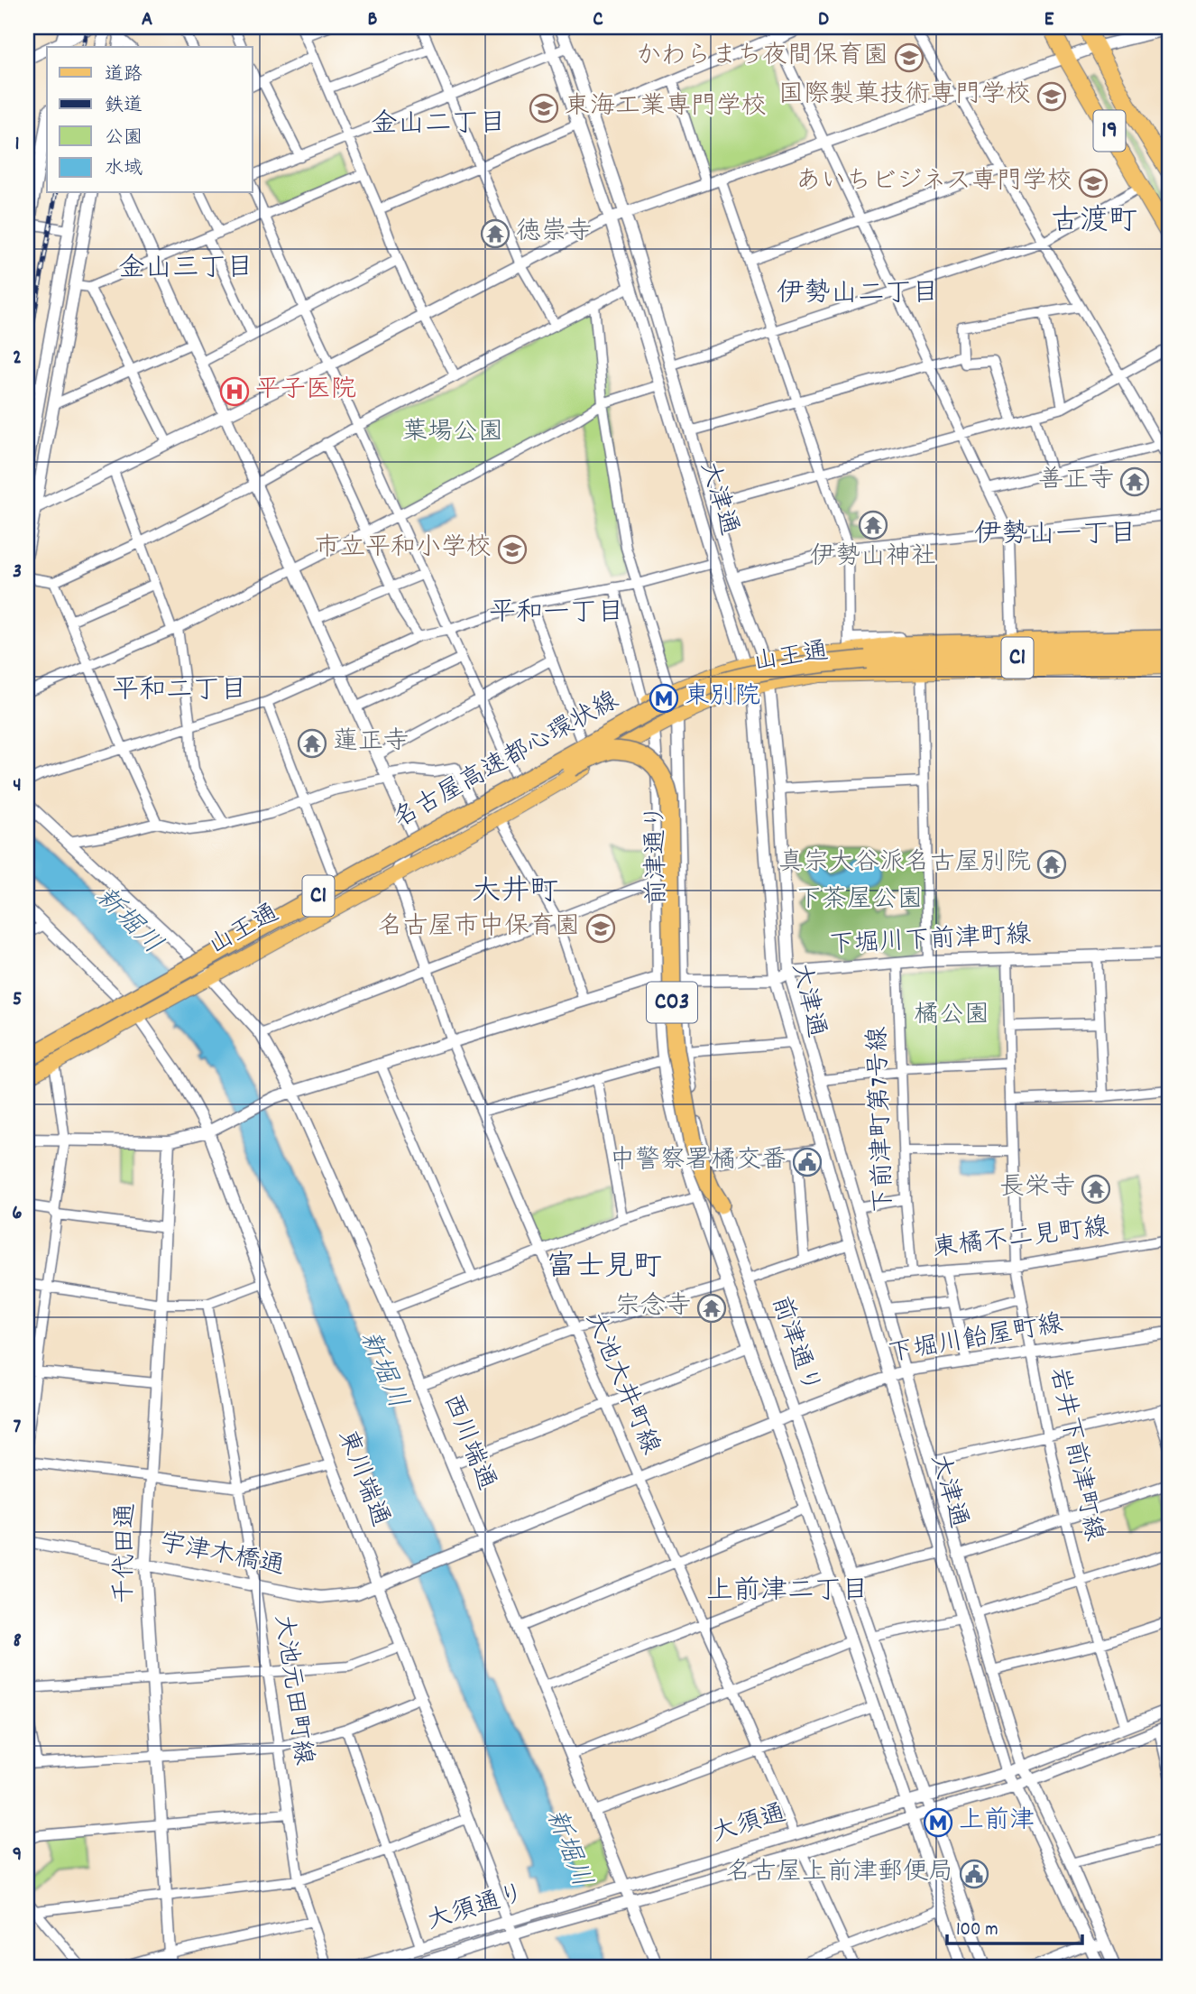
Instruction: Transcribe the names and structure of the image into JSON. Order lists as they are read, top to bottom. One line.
{"streets":{"highway":["19","C1","名古屋高速都心環状線","C03"],"main road":["山王通"],"street":["大津通","前津通り","下堀川下前津町線","下前津町第7号線","東橘不二見町線","下堀川飴屋町線","大池大井町線","西川端通","岩井下前津町線","東川端通","千代田通","宇津木橋通","大池元田町線","大須通","大須通り"]},"crossings":[["大津通","山王通"],["大津通","下堀川下前津町線"],["大津通","東橘不二見町線"],["大津通","下堀川飴屋町線"],["山王通","前津通り"],["山王通","大池大井町線"],["山王通","西川端通"],["山王通","東川端通"],["名古屋高速都心環状線","C03"],["前津通り","下堀川下前津町線"],["前津通り","C03"],["前津通り","下堀川飴屋町線"],["前津通り","大須通"],["下堀川下前津町線","下前津町第7号線"],["下堀川下前津町線","岩井下前津町線"],["下前津町第7号線","東橘不二見町線"],["東橘不二見町線","岩井下前津町線"],["下堀川飴屋町線","岩井下前津町線"],["大池大井町線","大須通"],["西川端通","宇津木橋通"],["西川端通","大須通"],["西川端通","大須通り"],["東川端通","宇津木橋通"],["東川端通","大須通り"],["千代田通","宇津木橋通"],["宇津木橋通","大池元田町線"],["大須通","大須通り"]],"districts":["金山二丁目","古渡町","金山三丁目","伊勢山二丁目","伊勢山一丁目","平和一丁目","平和二丁目","大井町","富士見町","上前津二丁目"],"water":["新堀川"],"parks":["葉場公園","下茶屋公園","橘公園"],"places":{"school or university":["かわらまち夜間保育園","国際製菓技術専門学校","東海工業専門学校","あいちビジネス専門学校","市立平和小学校","名古屋市中保育園"],"temple":["徳崇寺","善正寺","伊勢山神社","蓮正寺","真宗大谷派名古屋別院","長栄寺","宗念寺"],"hospital":["平子医院"],"metro station":["東別院","上前津"],"public building":["中警察署橘交番","名古屋上前津郵便局"]},"legend":["道路","鉄道","公園","水域"],"scale_bar":"100 m","grid":{"columns":["A","B","C","D","E"],"rows":["1","2","3","4","5","6","7","8","9"]}}
